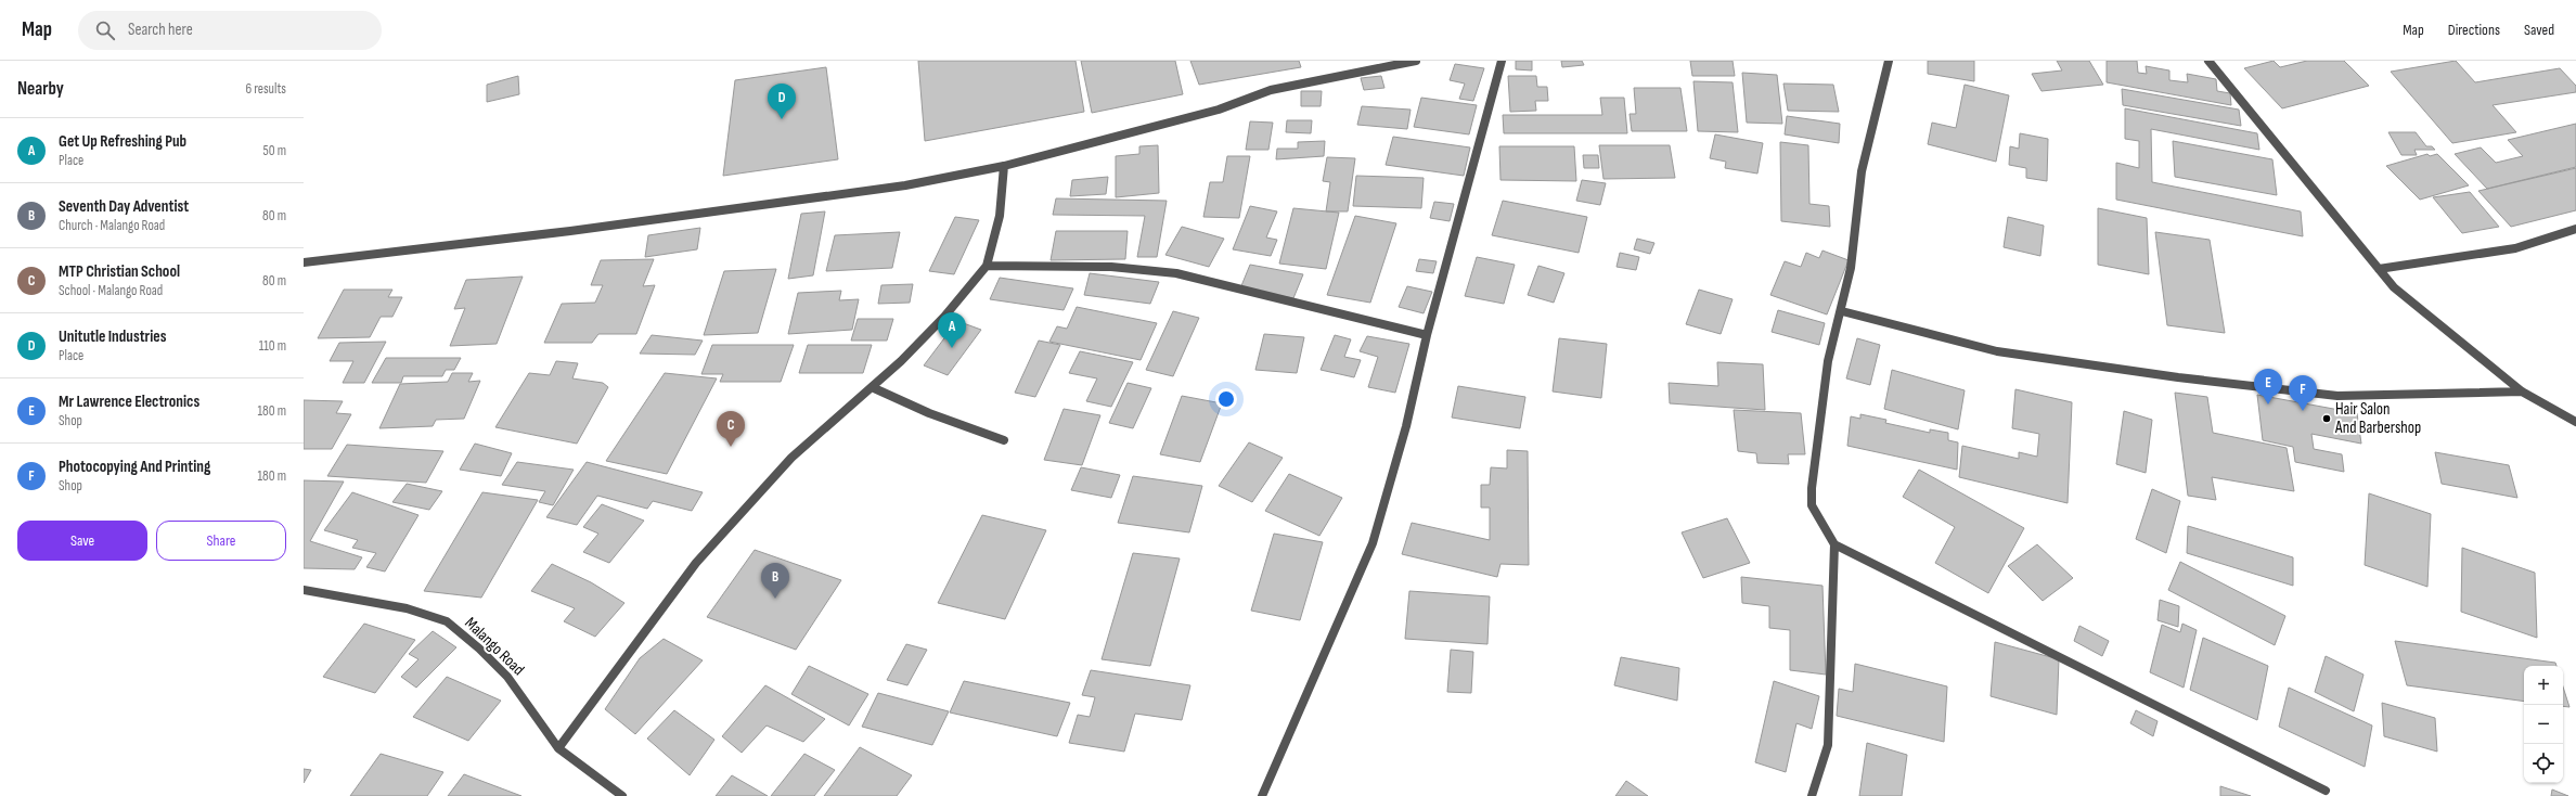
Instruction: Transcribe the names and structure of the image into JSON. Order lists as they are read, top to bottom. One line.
{"streets":{"street":["Malango Road"]},"places":["Hair Salon And Barbershop"],"page":{"header":"Map","search":"Search here","nav":["Map","Directions","Saved"],"heading":["Nearby","6 results"],"pins":["D","A","E","F","C","B"],"list":[{"mark":"A","name":"Get Up Refreshing Pub","note":"Place","value":"50 m"},{"mark":"B","name":"Seventh Day Adventist","note":"Church · Malango Road","value":"80 m"},{"mark":"C","name":"MTP Christian School","note":"School · Malango Road","value":"80 m"},{"mark":"D","name":"Unitutle Industries","note":"Place","value":"110 m"},{"mark":"E","name":"Mr Lawrence Electronics","note":"Shop","value":"180 m"},{"mark":"F","name":"Photocopying And Printing","note":"Shop","value":"180 m"}],"buttons":["Save","Share"],"map_buttons":["+","−"]}}
